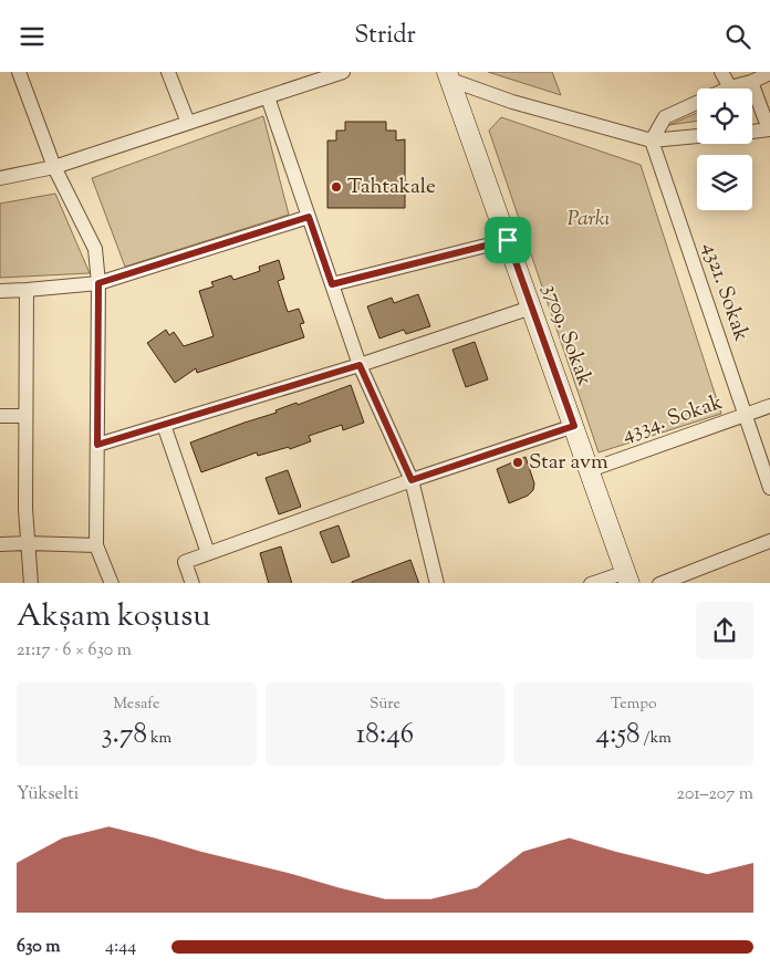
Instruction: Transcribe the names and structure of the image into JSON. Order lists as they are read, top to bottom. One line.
{"streets":{"street":["4321. Sokak","3709. Sokak","4334. Sokak"]},"crossings":[["4321. Sokak","4334. Sokak"],["3709. Sokak","4334. Sokak"]],"parks":["Parkı"],"places":["Tahtakale","Star avm"],"page":{"header":"Stridr","heading":["Akşam koşusu","21:17 · 6 × 630 m"],"stats":[["Mesafe","3.78 km"],["Süre","18:46"],["Tempo","4:58 /km"]],"chart":["Yükselti","201–207 m"],"list":[{"name":"630 m","note":"4:44"}]}}
